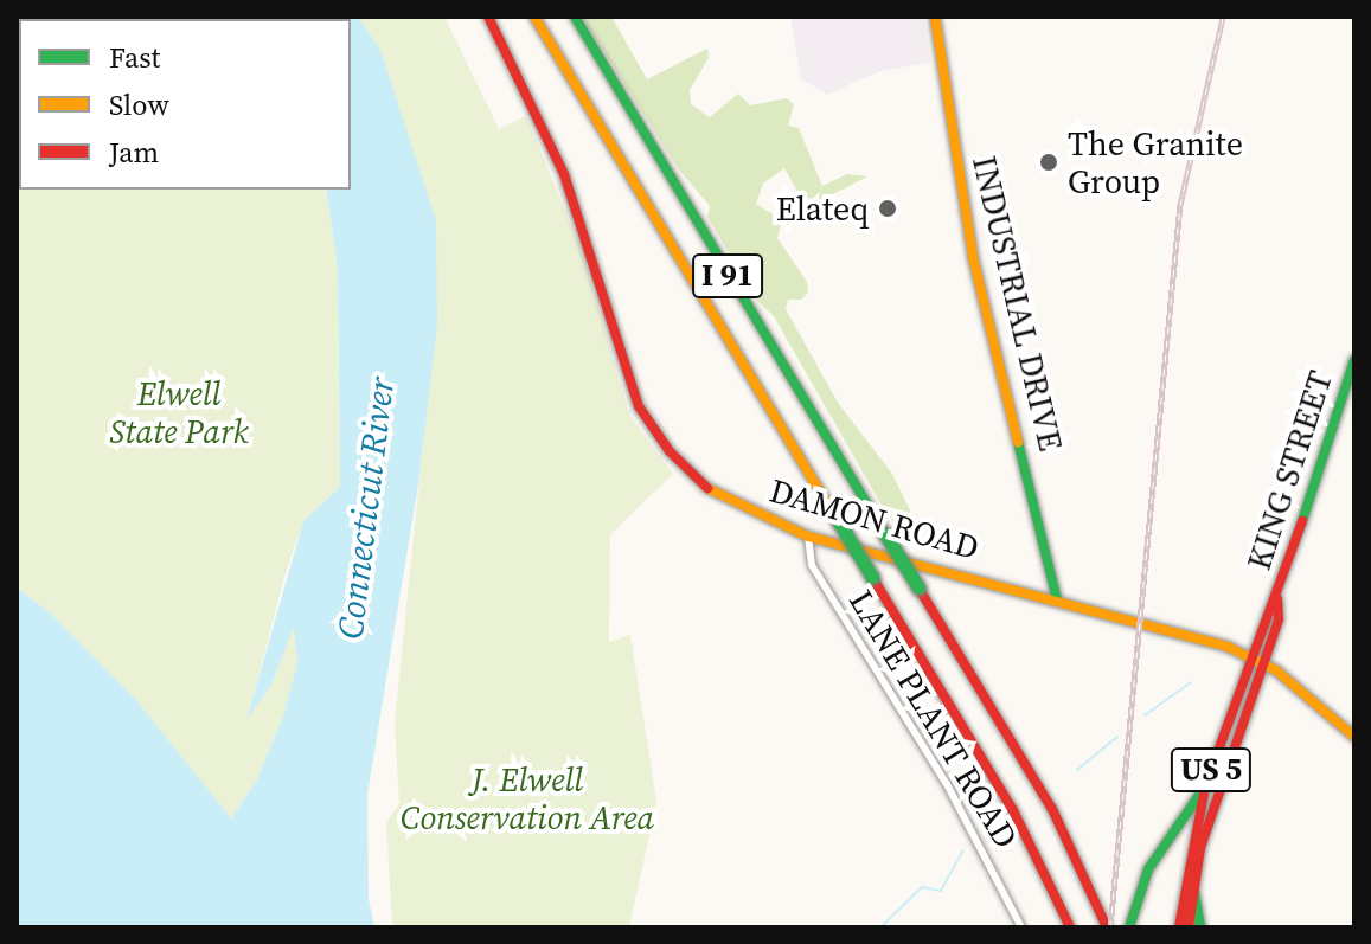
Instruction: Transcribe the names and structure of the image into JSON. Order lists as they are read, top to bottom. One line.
{"streets":{"main road":["I 91","INDUSTRIAL DRIVE","KING STREET","DAMON ROAD","US 5"],"street":["LANE PLANT ROAD"]},"crossings":[["INDUSTRIAL DRIVE","DAMON ROAD"],["KING STREET","DAMON ROAD"],["KING STREET","US 5"],["DAMON ROAD","LANE PLANT ROAD"],["DAMON ROAD","US 5"]],"water":["Connecticut River"],"parks":["Elwell State Park","J. Elwell Conservation Area"],"places":["The Granite Group","Elateq"],"legend":["Fast","Slow","Jam"]}
